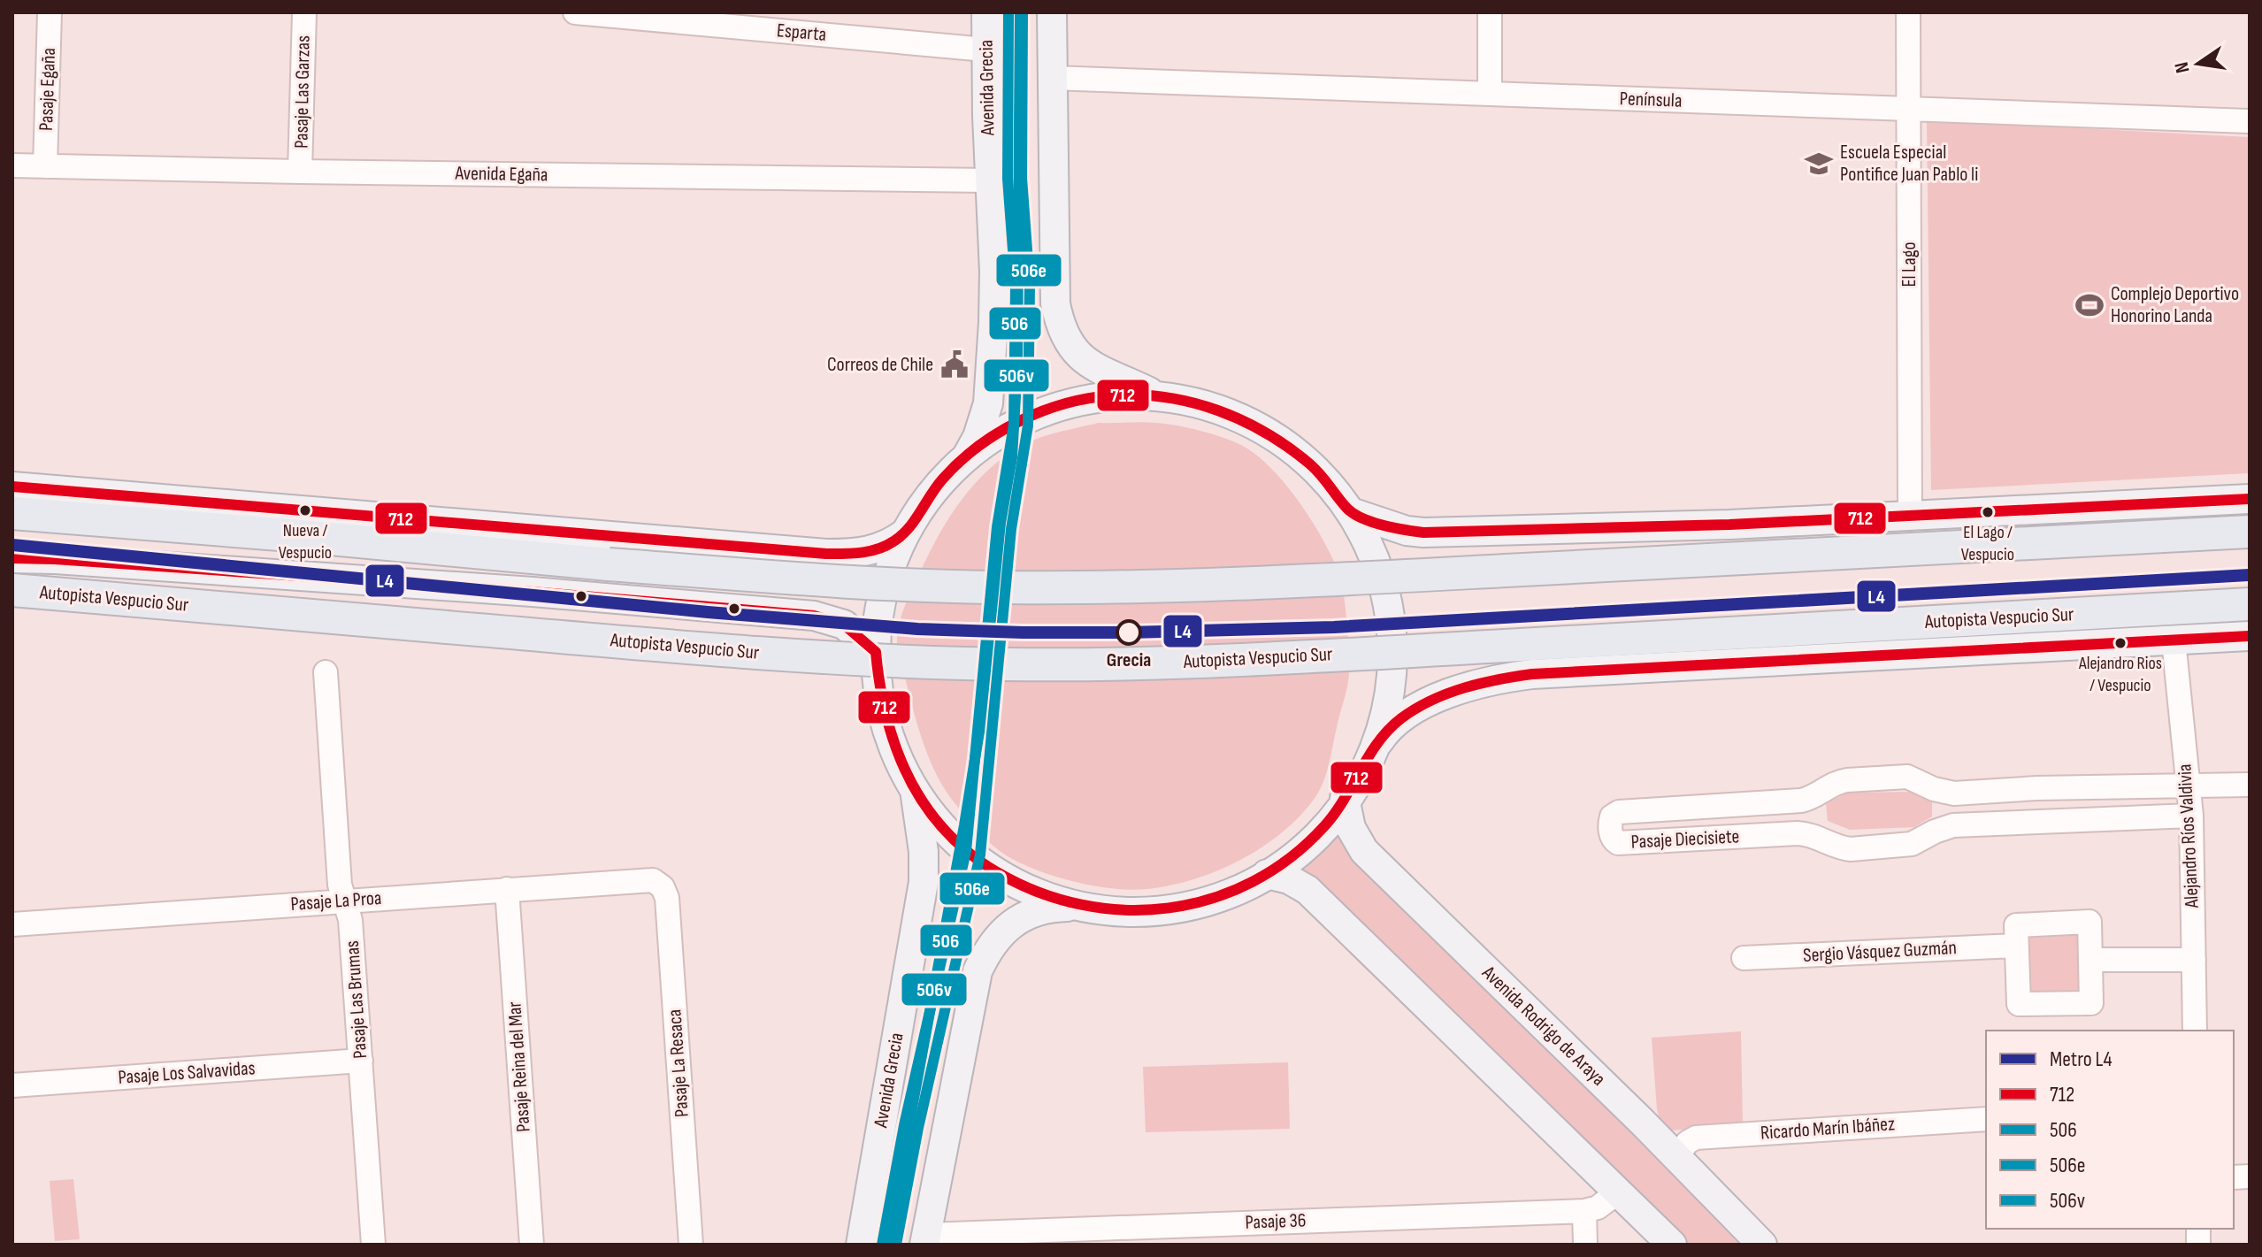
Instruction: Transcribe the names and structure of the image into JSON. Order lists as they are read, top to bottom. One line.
{"streets":{"highway":["Autopista Vespucio Sur"],"main road":["Avenida Grecia","Avenida Rodrigo de Araya"],"street":["Esparta","Pasaje Egaña","Pasaje Las Garzas","Península","Avenida Egaña","El Lago","Alejandro Ríos Valdivia","Pasaje Diecisiete","Pasaje La Proa","Sergio Vásquez Guzmán","Pasaje Las Brumas","Pasaje La Resaca","Pasaje Reina del Mar","Pasaje Los Salvavidas","Ricardo Marín Ibáñez","Pasaje 36"]},"crossings":[["Esparta","Avenida Grecia"],["Avenida Grecia","Avenida Egaña"],["Pasaje Egaña","Avenida Egaña"],["Pasaje Las Garzas","Avenida Egaña"],["Península","El Lago"],["Alejandro Ríos Valdivia","Pasaje Diecisiete"],["Pasaje La Proa","Pasaje Las Brumas"],["Pasaje La Proa","Pasaje La Resaca"],["Pasaje La Proa","Pasaje Reina del Mar"],["Pasaje Las Brumas","Pasaje Los Salvavidas"],["Avenida Rodrigo de Araya","Ricardo Marín Ibáñez"]],"places":{"school or university":["Escuela Especial Pontifice Juan Pablo Ii"],"sports":["Complejo Deportivo Honorino Landa"],"public building":["Correos de Chile"],"other":["Nueva / Vespucio","El Lago / Vespucio","Grecia","Alejandro Rios / Vespucio"]},"lines":["transit line 506","transit line 506e","transit line 506v","transit line 712","metro line L4"],"legend":["Metro L4","712","506","506e","506v"],"north":"left"}
